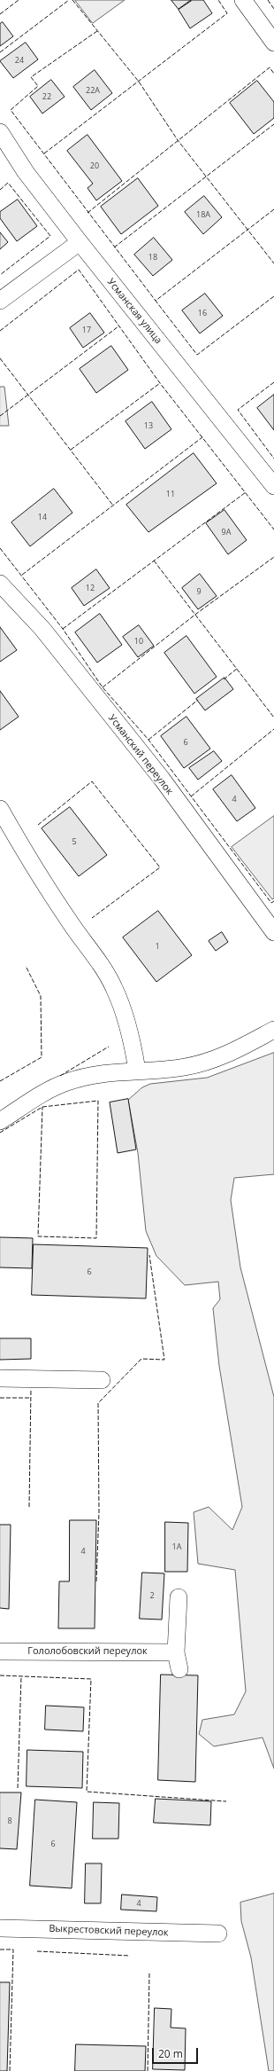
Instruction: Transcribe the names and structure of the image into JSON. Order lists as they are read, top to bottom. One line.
{"streets":{"street":["Усманская улица","Усманский переулок","Гололобовский переулок","Выкрестовский переулок"]},"house_numbers":["24","22А","22","20","18А","18","16","17","13","11","14","9А","12","9","10","6","4","5","1","6","1А","4","2","8","6","4"],"scale_bar":"20 m"}
